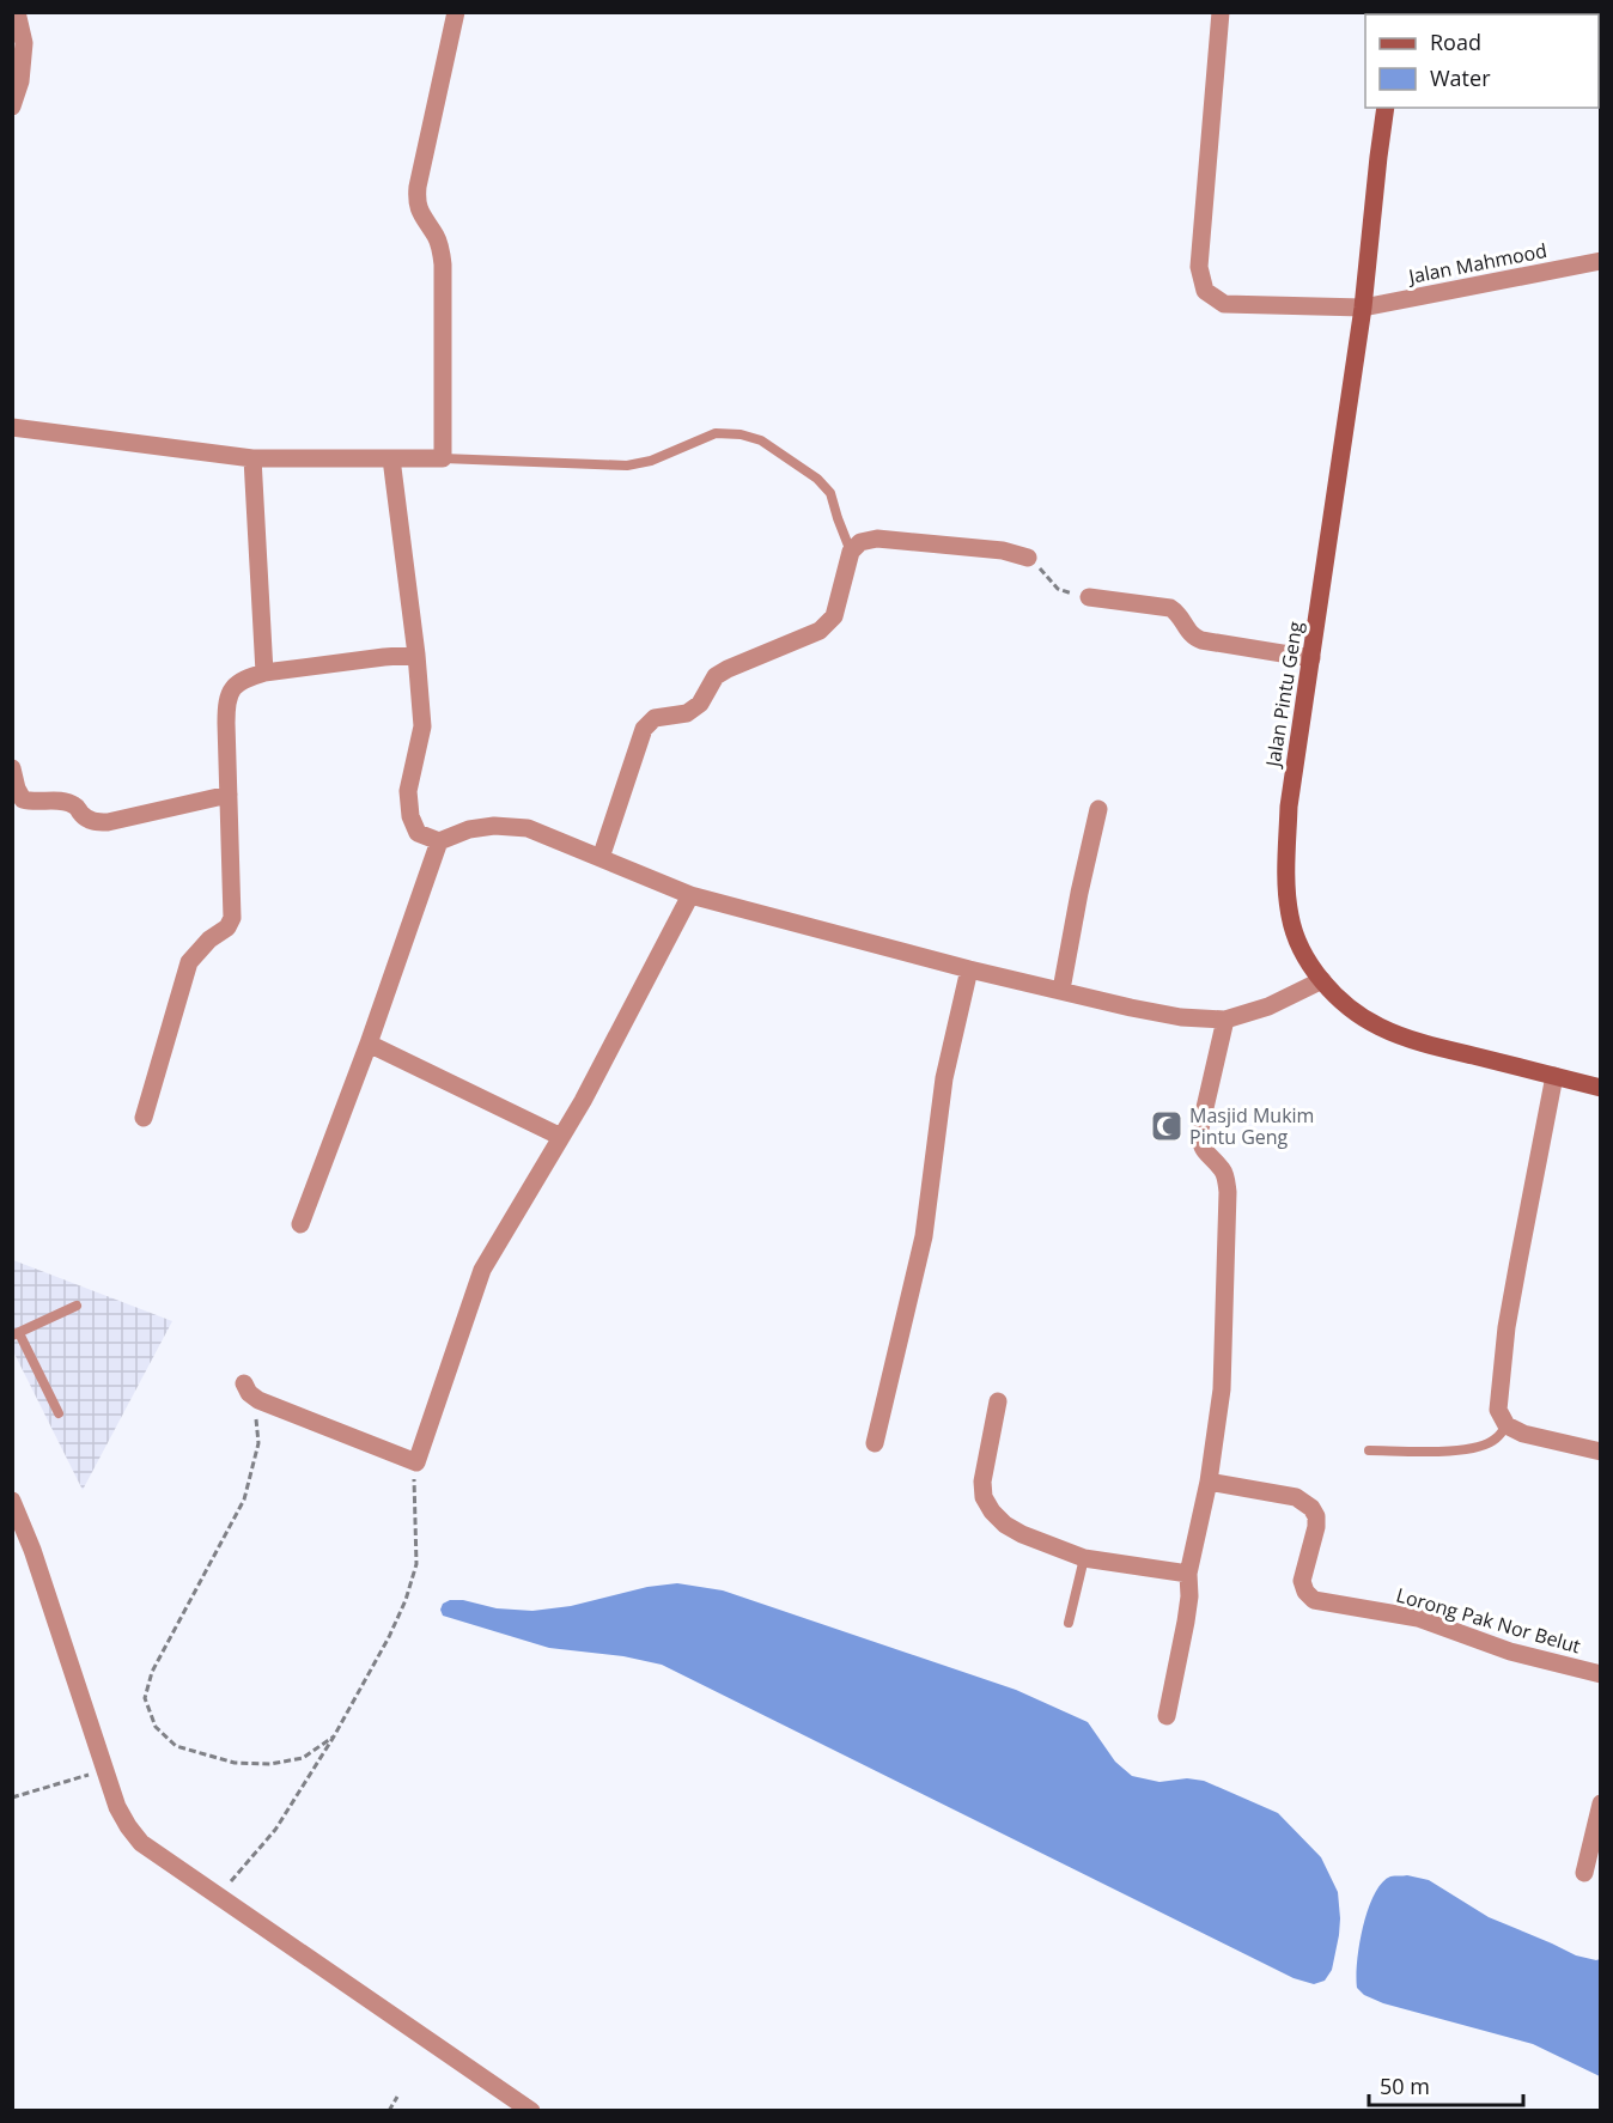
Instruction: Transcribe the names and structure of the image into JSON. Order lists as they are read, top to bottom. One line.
{"streets":{"main road":["Jalan Pintu Geng"],"street":["Jalan Mahmood","Lorong Pak Nor Belut"]},"crossings":[["Jalan Mahmood","Jalan Pintu Geng"]],"places":{"mosque":["Masjid Mukim Pintu Geng"]},"legend":["Road","Water"],"scale_bar":"50 m"}
